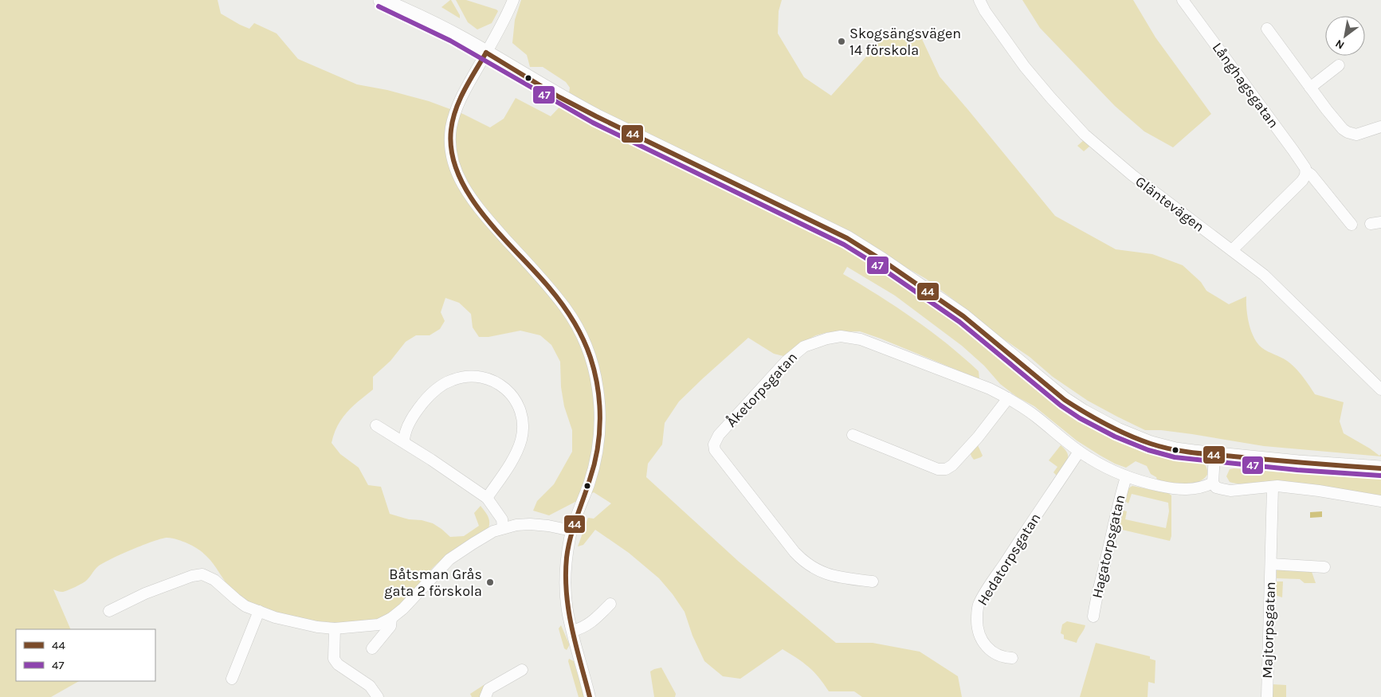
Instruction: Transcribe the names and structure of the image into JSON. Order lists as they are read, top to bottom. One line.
{"streets":{"street":["Långhagsgatan","Gläntevägen","Åketorpsgatan","Hagatorpsgatan","Hedatorpsgatan","Majtorpsgatan"]},"crossings":[["Åketorpsgatan","Hagatorpsgatan"],["Åketorpsgatan","Hedatorpsgatan"]],"places":["Skogsängsvägen 14 förskola","Båtsman Grås gata 2 förskola"],"lines":["transit line 47","transit line 44"],"legend":["44","47"],"north":"bottom left"}
